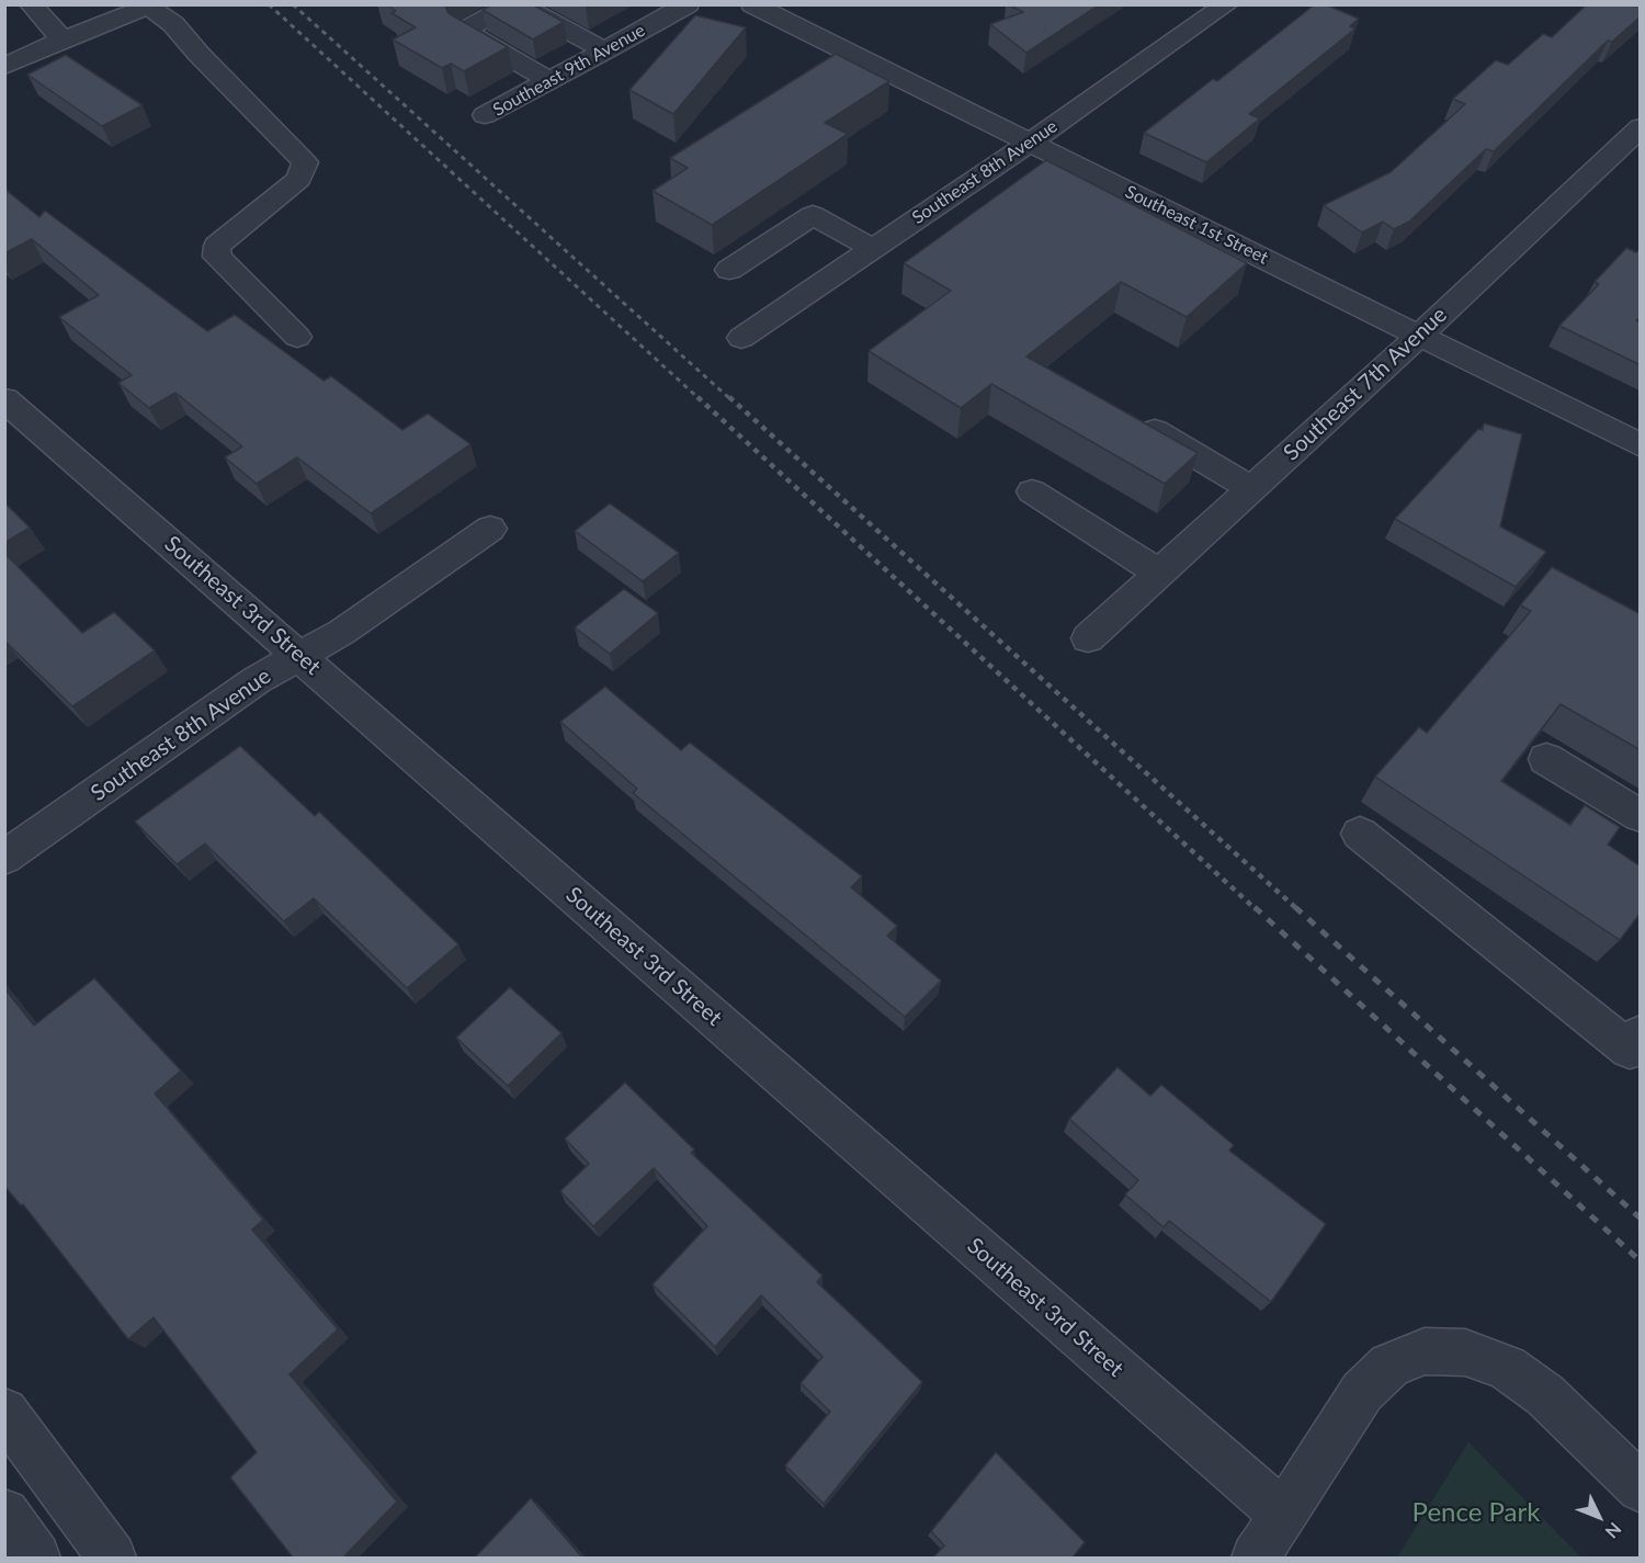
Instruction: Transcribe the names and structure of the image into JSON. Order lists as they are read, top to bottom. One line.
{"streets":{"street":["Southeast 9th Avenue","Southeast 8th Avenue","Southeast 1st Street","Southeast 7th Avenue","Southeast 3rd Street"]},"crossings":[["Southeast 8th Avenue","Southeast 1st Street"],["Southeast 8th Avenue","Southeast 3rd Street"],["Southeast 1st Street","Southeast 7th Avenue"]],"parks":["Pence Park"],"north":"bottom right"}
